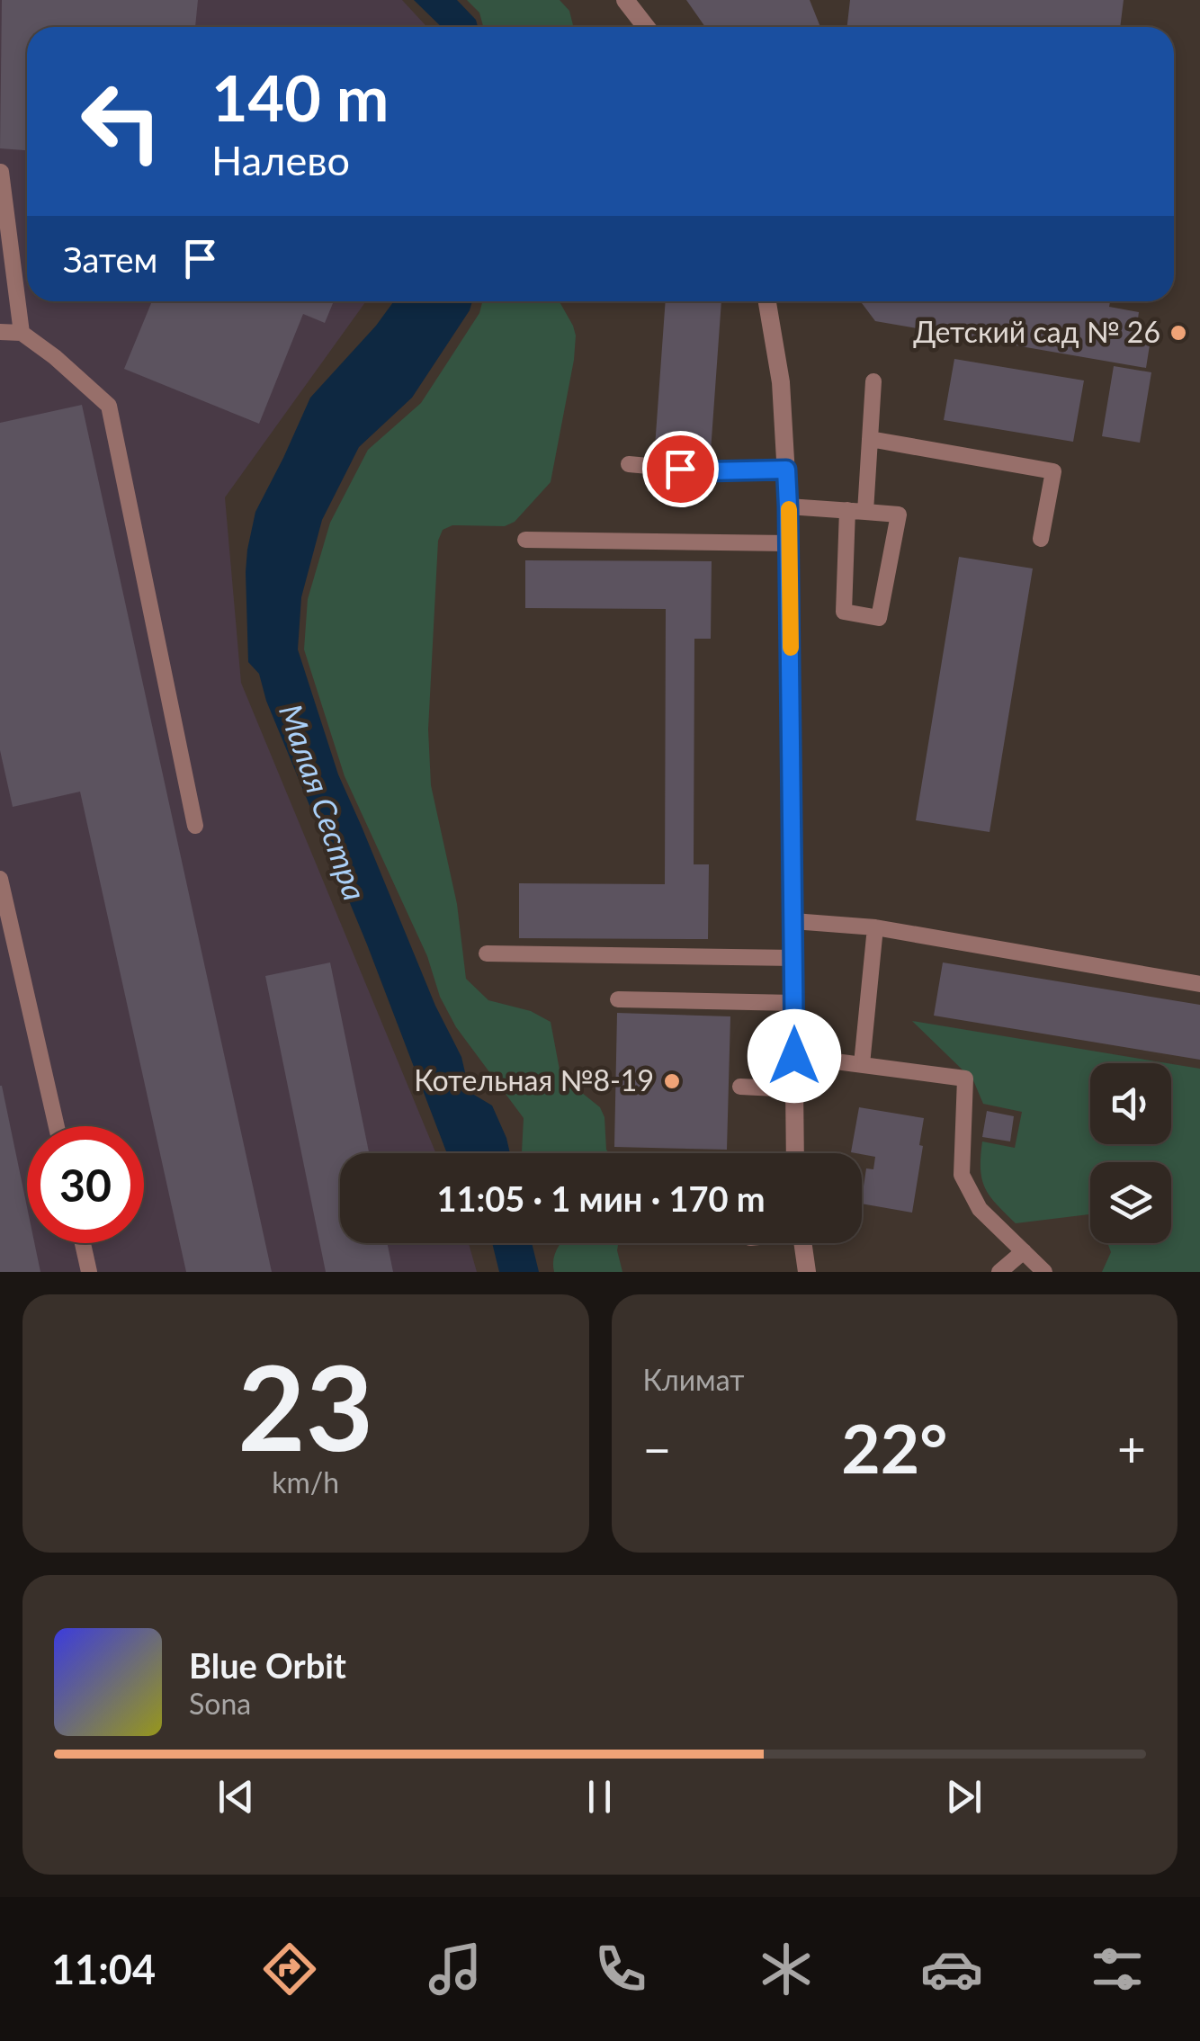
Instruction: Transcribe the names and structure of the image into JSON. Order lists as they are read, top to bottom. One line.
{"water":["Малая Сестра"],"places":["Детский сад № 26","Котельная №8-19"],"page":{"turn":["140 m","Налево"],"then":"Затем","limit":"30","trip":"11:05 · 1 мин · 170 m","tile":[["23","km/h"],"Климат"],"heat":["−","22°","+"],"song":["Blue Orbit","Sona"],"tabs":"11:04"}}
